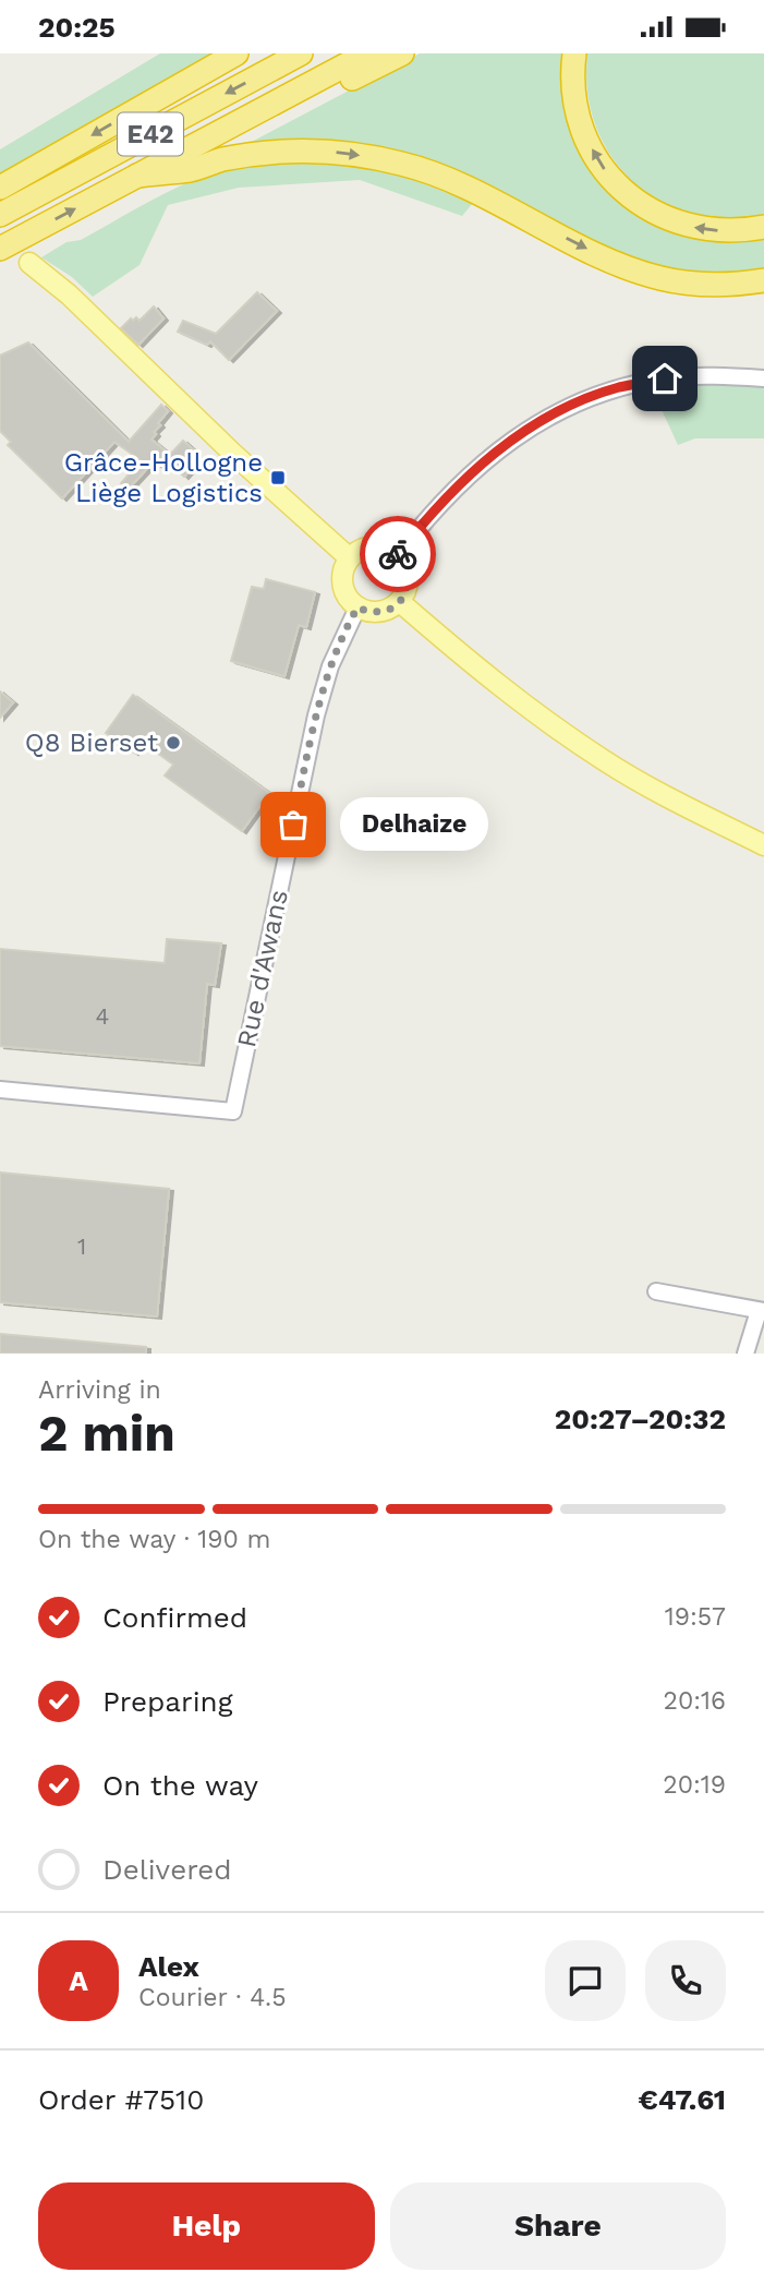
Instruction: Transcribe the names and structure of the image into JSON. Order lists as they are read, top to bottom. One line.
{"streets":{"highway":["E42"],"street":["Rue d'Awans"]},"places":{"transit":["Grâce-Hollogne Liège Logistics"],"other":["Q8 Bierset","Delhaize"]},"house_numbers":["4","1"],"page":{"status":"20:25","bubble":"Delhaize","heading":["2 min","Arriving in","20:27–20:32"],"panel":["Alex","Courier · 4.5","Order #7510","€47.61"],"bar":"On the way · 190 m","list":[["Confirmed","19:57"],["Preparing","20:16"],["On the way","20:19"],"Delivered"],"round":"A","buttons":["Help","Share"]}}
